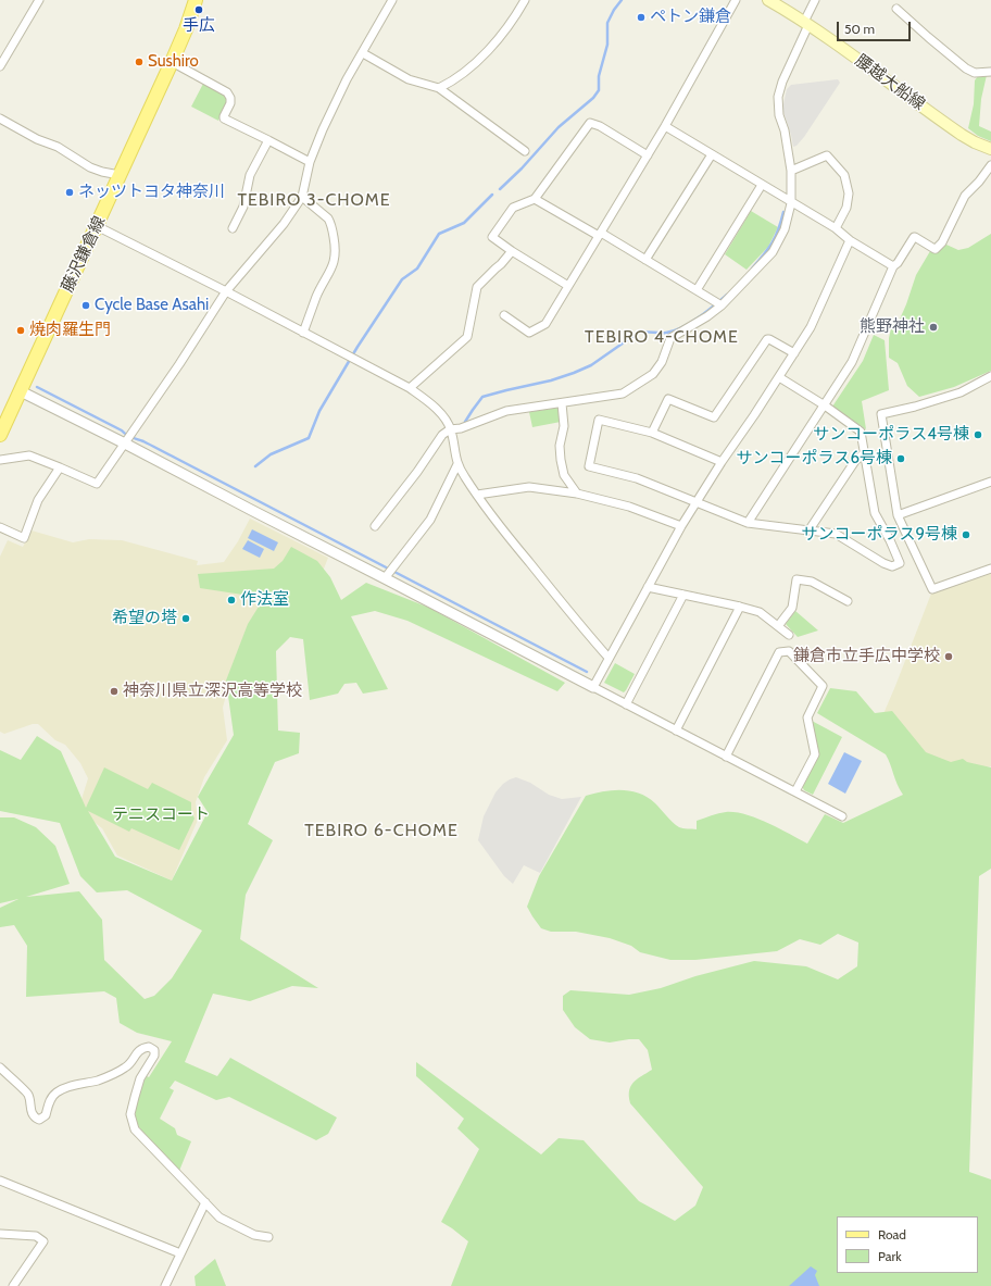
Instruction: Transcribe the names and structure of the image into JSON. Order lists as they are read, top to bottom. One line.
{"streets":{"main road":["腰越大船線","藤沢鎌倉線"]},"districts":["TEBIRO 3-CHOME","TEBIRO 4-CHOME","TEBIRO 6-CHOME"],"parks":["テニスコート"],"places":["手広","ペトン鎌倉","Sushiro","ネッツトヨタ神奈川","Cycle Base Asahi","熊野神社","焼肉羅生門","サンコーポラス4号棟","サンコーポラス6号棟","サンコーポラス9号棟","作法室","希望の塔","鎌倉市立手広中学校","神奈川県立深沢高等学校"],"legend":["Road","Park"],"scale_bar":"50 m"}
